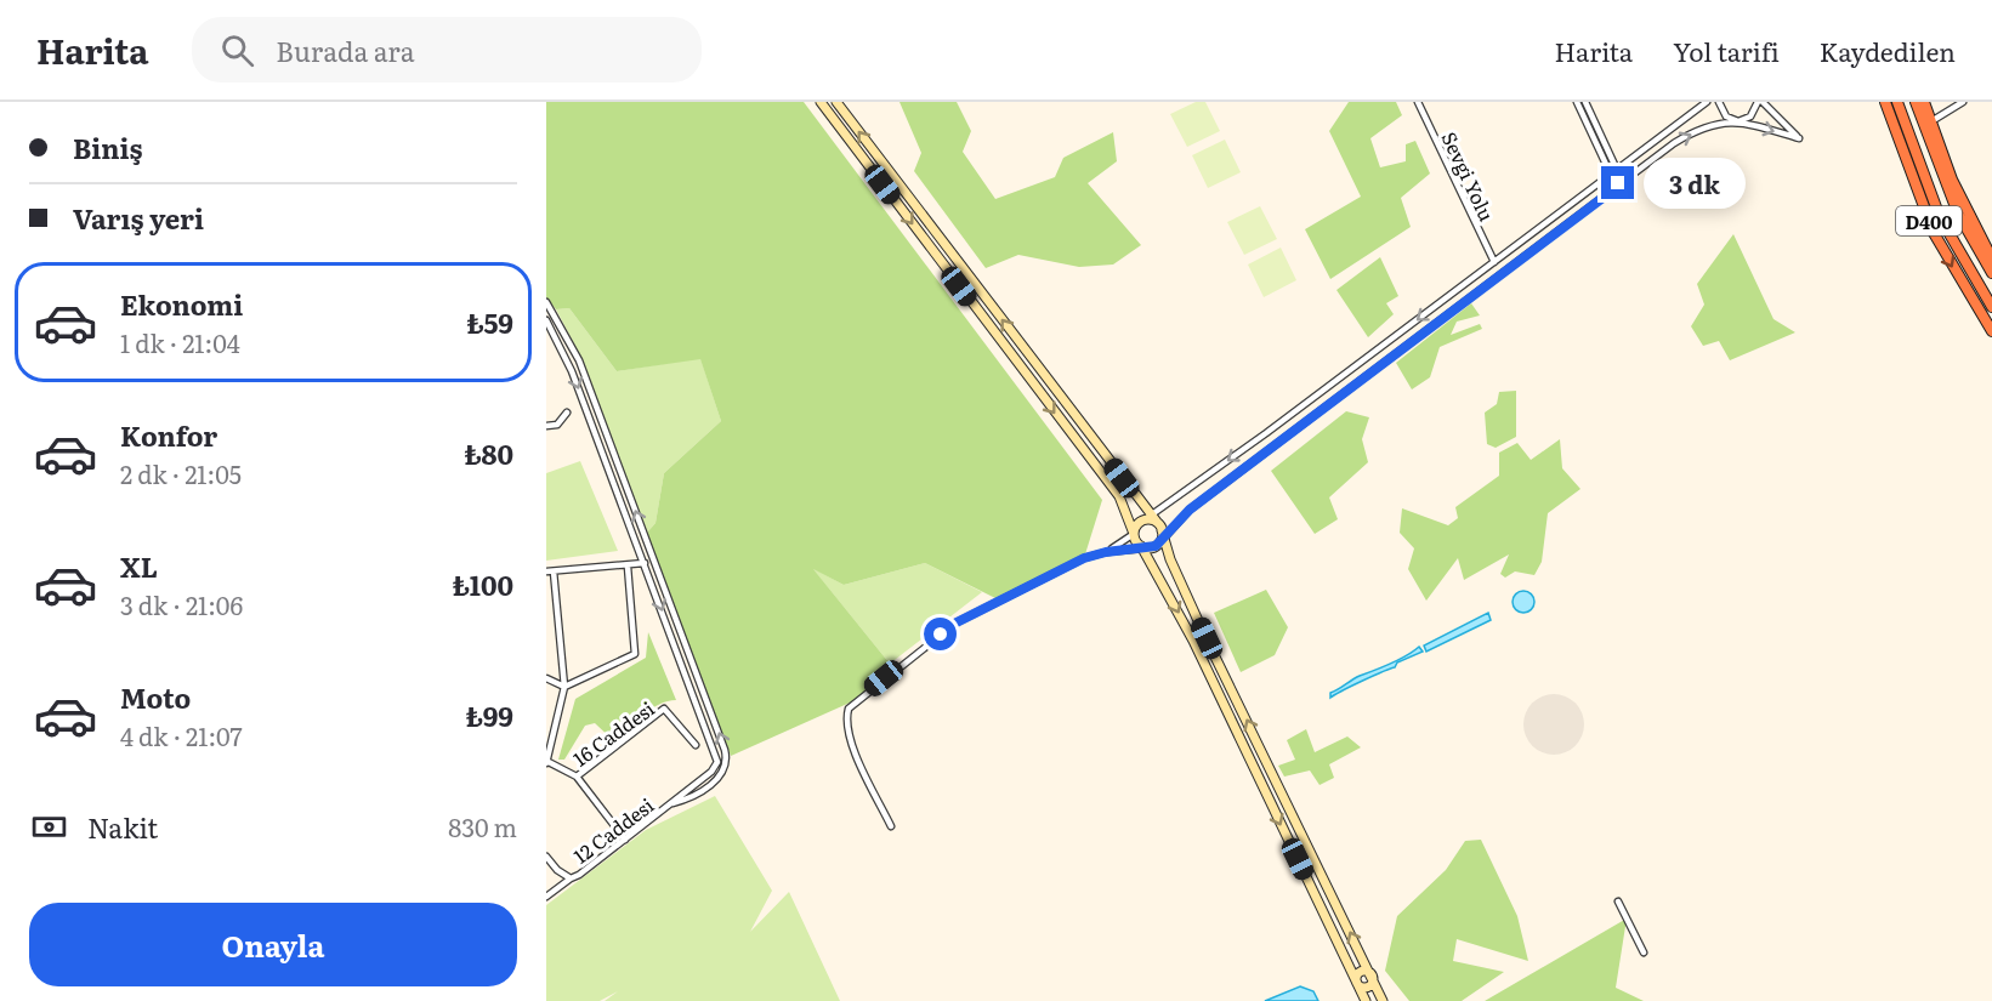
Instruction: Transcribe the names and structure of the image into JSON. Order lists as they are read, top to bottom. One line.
{"streets":{"highway":["D400"],"street":["Sevgi Yolu","16 Caddesi","12 Caddesi"]},"page":{"header":"Harita","search":"Burada ara","nav":["Harita","Yol tarifi","Kaydedilen"],"banner":["Biniş","Varış yeri"],"bubble":"3 dk","list":[{"name":"Ekonomi","note":"1 dk · 21:04","value":"₺59"},{"name":"Konfor","note":"2 dk · 21:05","value":"₺80"},{"name":"XL","note":"3 dk · 21:06","value":"₺100"},{"name":"Moto","note":"4 dk · 21:07","value":"₺99"}],"pay":["Nakit","830 m"],"buttons":"Onayla"}}
